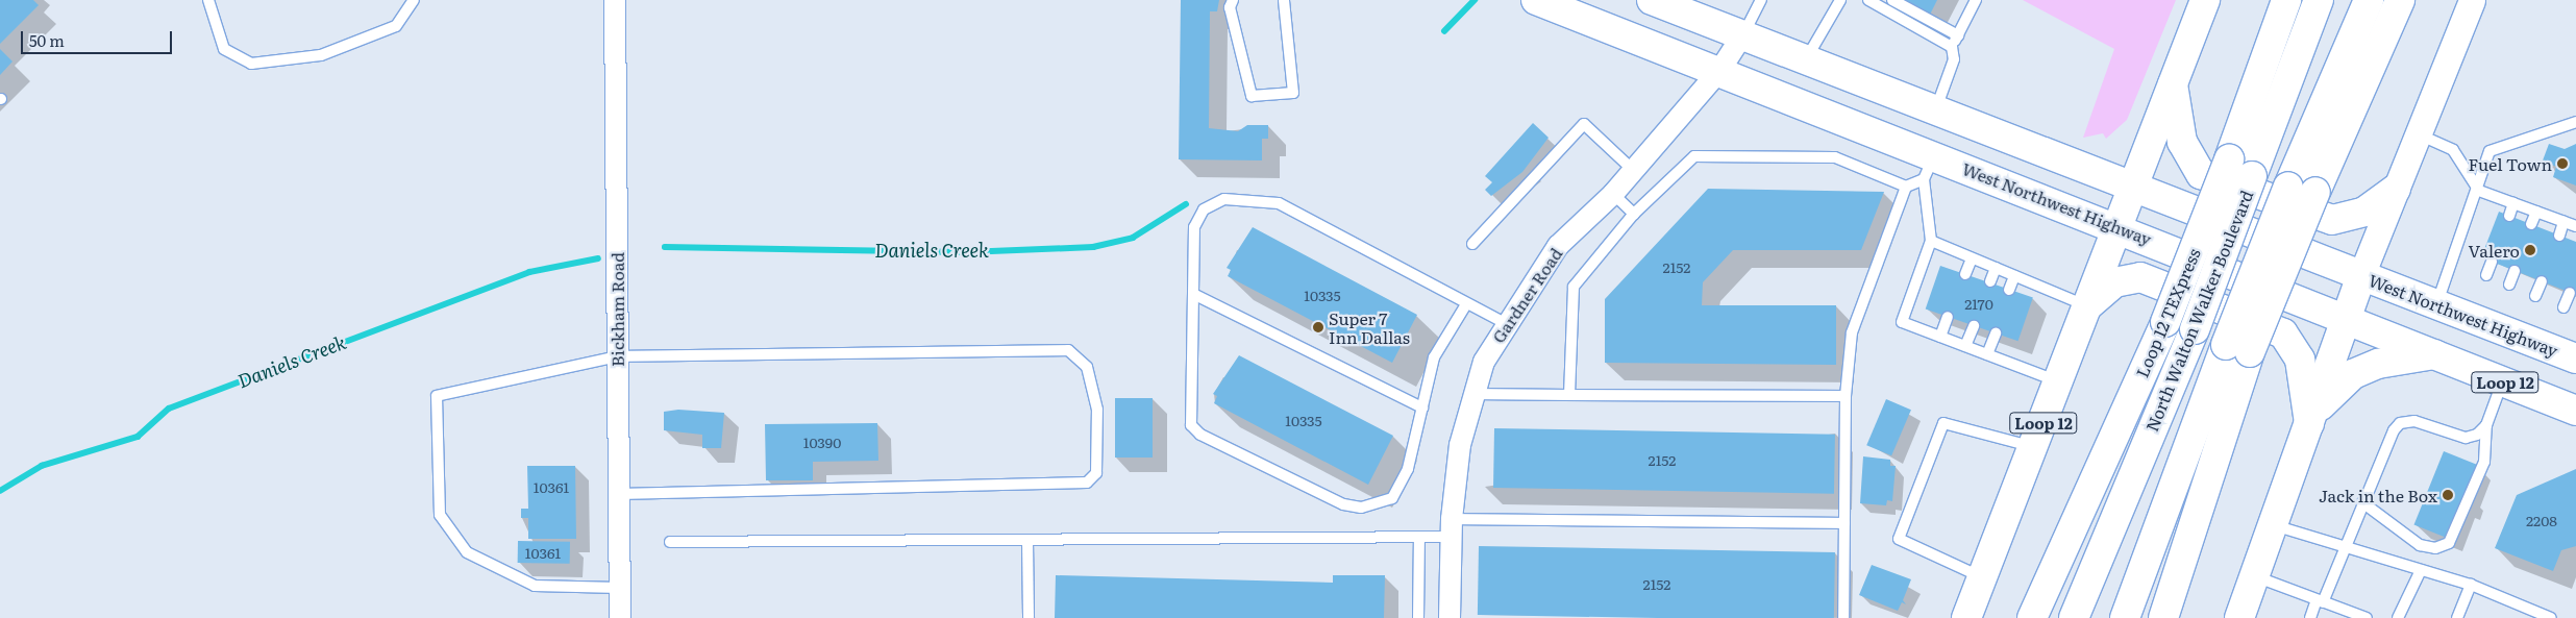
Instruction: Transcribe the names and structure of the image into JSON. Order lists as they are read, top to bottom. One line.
{"streets":{"main road":["West Northwest Highway","North Walton Walker Boulevard","Loop 12 TEXpress","Loop 12"],"street":["Gardner Road","Bickham Road"]},"crossings":[["West Northwest Highway","Gardner Road"],["West Northwest Highway","Loop 12"],["North Walton Walker Boulevard","Loop 12 TEXpress"]],"water":["Daniels Creek"],"places":["Fuel Town","Valero","Super 7 Inn Dallas","Jack in the Box"],"house_numbers":["2152","10335","2170","10335","10390","2152","10361","2208","10361","2152"],"scale_bar":"50 m"}
